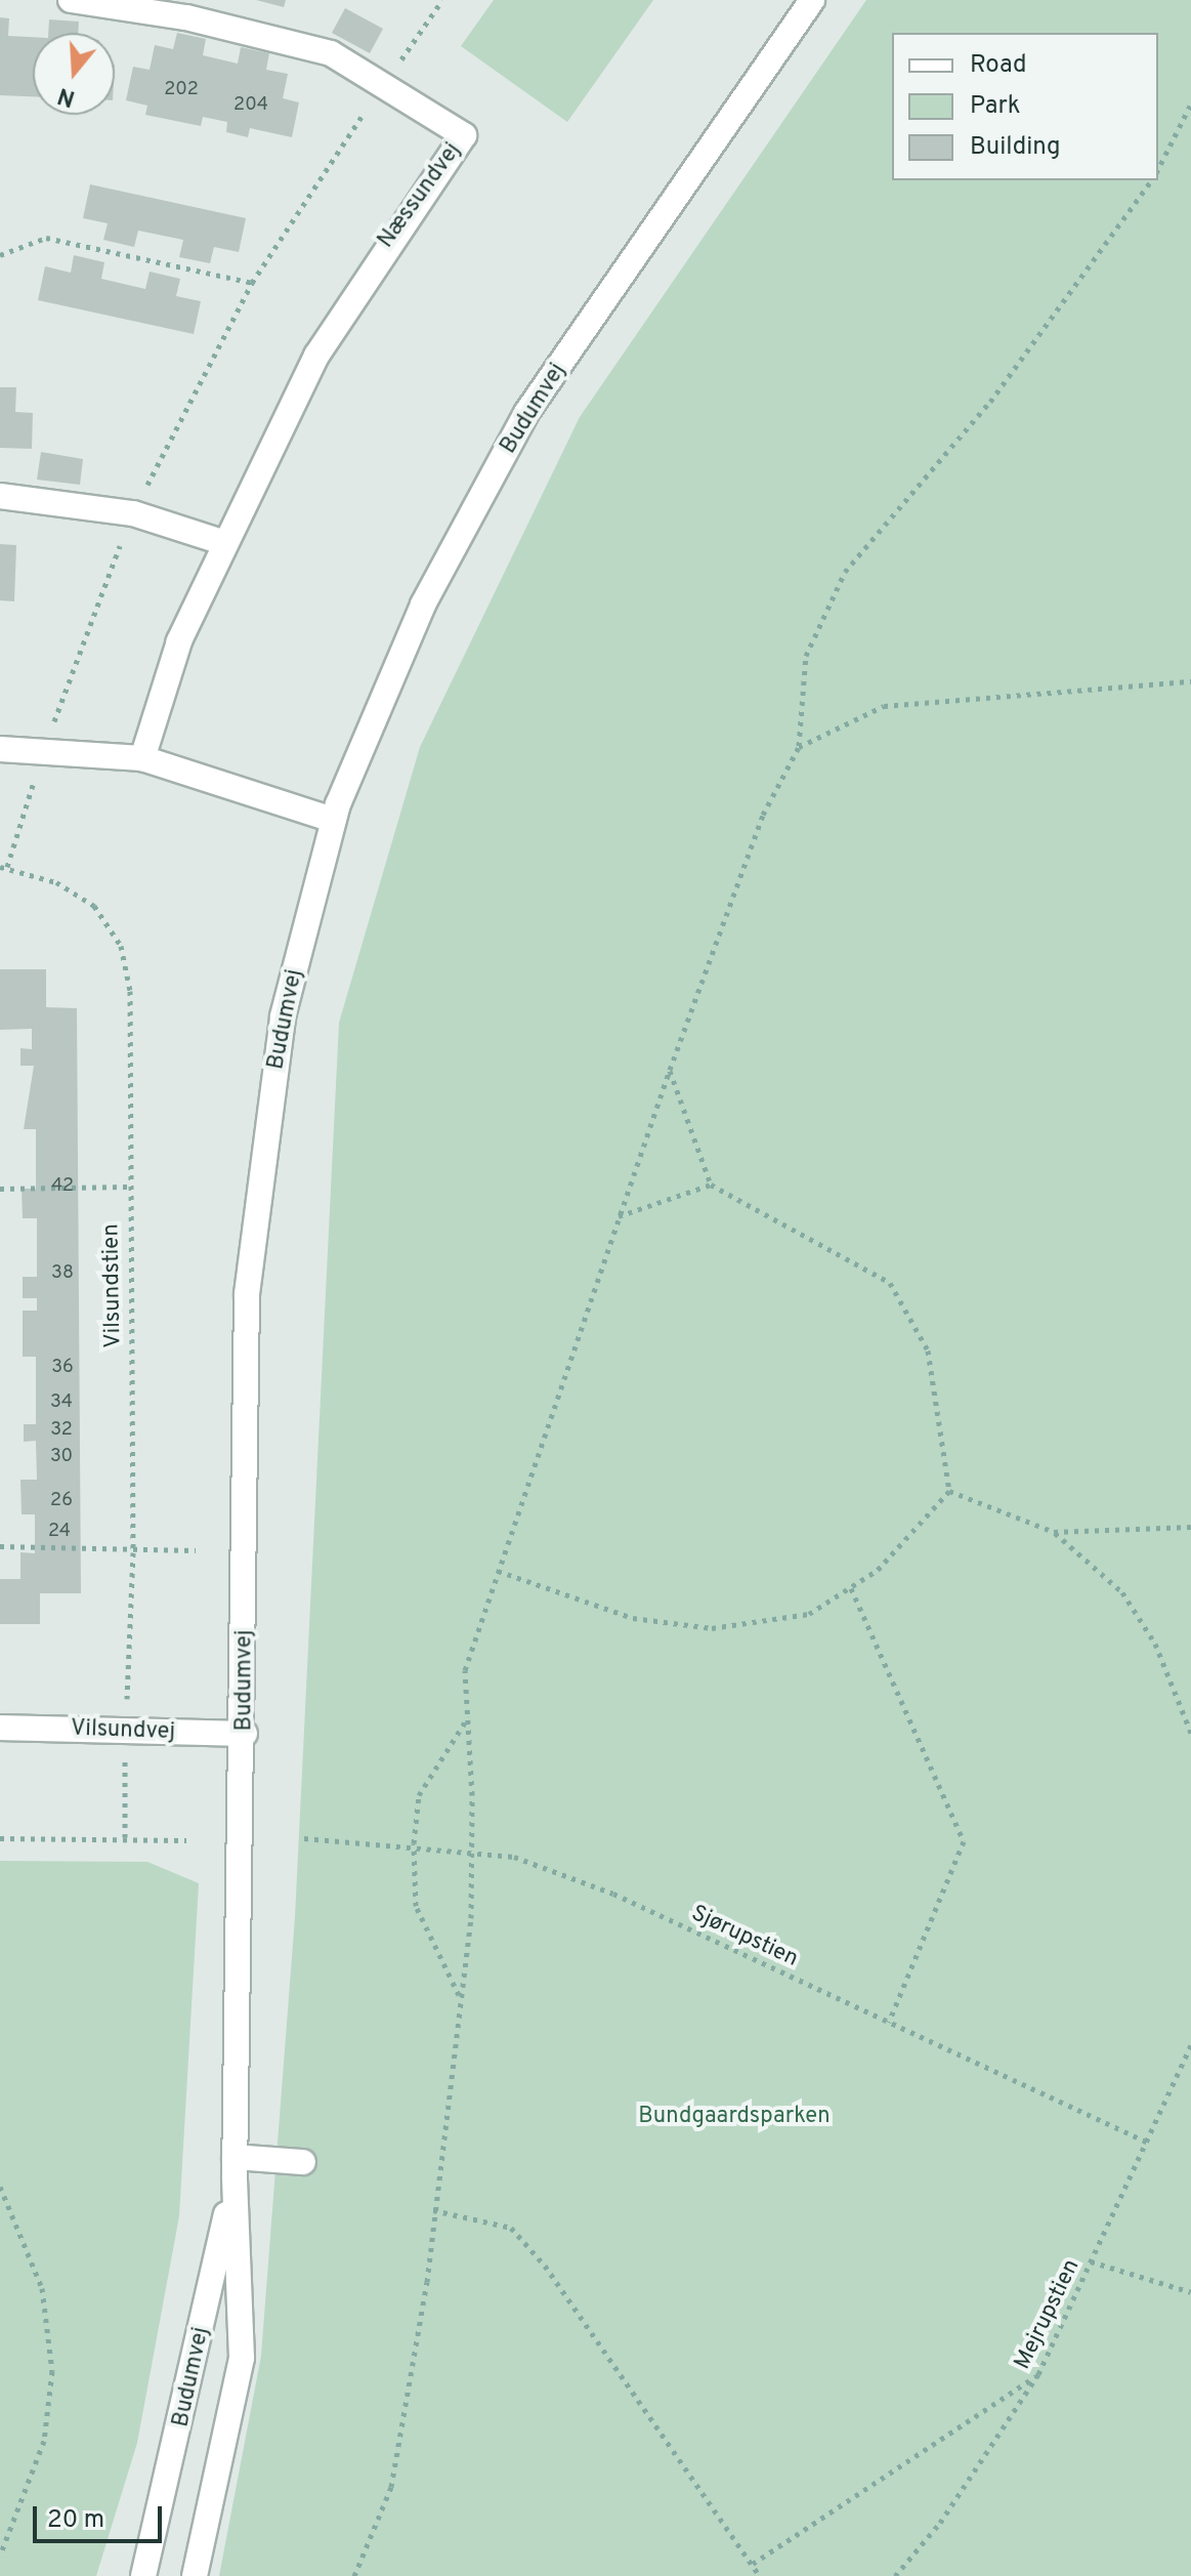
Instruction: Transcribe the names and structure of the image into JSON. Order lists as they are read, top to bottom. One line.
{"streets":{"street":["Næssundvej","Budumvej","Vilsundvej"],"path":["Vilsundstien","Sjørupstien","Mejrupstien"]},"crossings":[["Budumvej","Vilsundvej"],["Vilsundstien","Vilsundvej"],["Sjørupstien","Mejrupstien"]],"parks":["Bundgaardsparken"],"house_numbers":["202","204","42","38","36","34","32","30","26","24"],"legend":["Road","Park","Building"],"scale_bar":"20 m","north":"bottom"}
